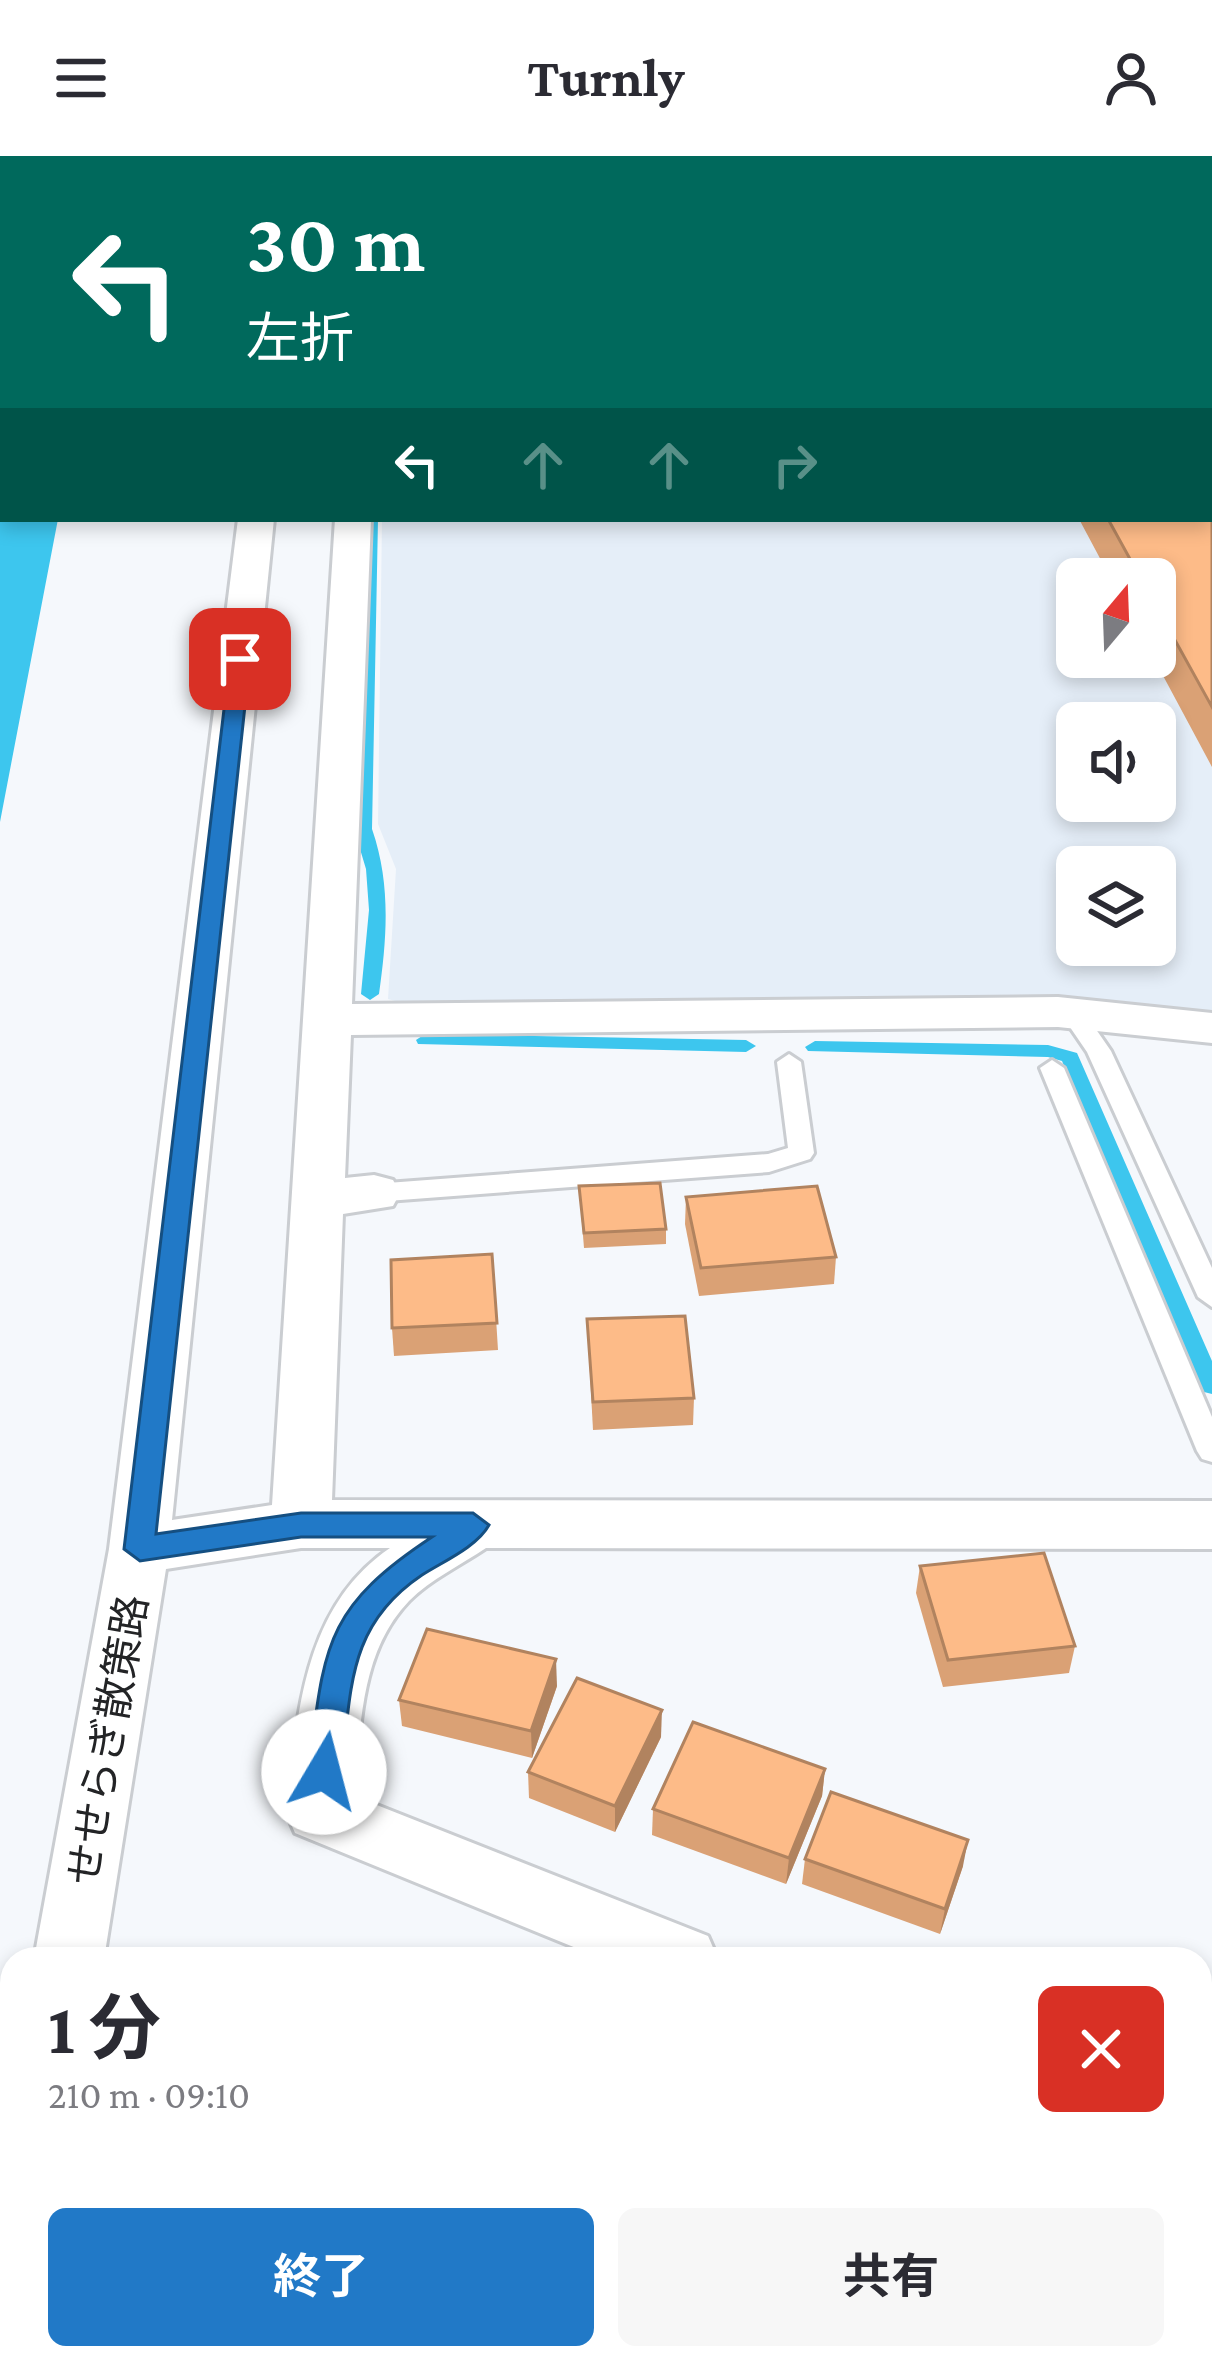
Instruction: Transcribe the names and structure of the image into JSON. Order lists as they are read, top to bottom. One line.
{"streets":{"street":["せせらぎ散策路"]},"north":"top","page":{"header":"Turnly","turn":["30 m","左折"],"heading":["1 分","210 m · 09:10"],"buttons":["終了","共有"]}}
